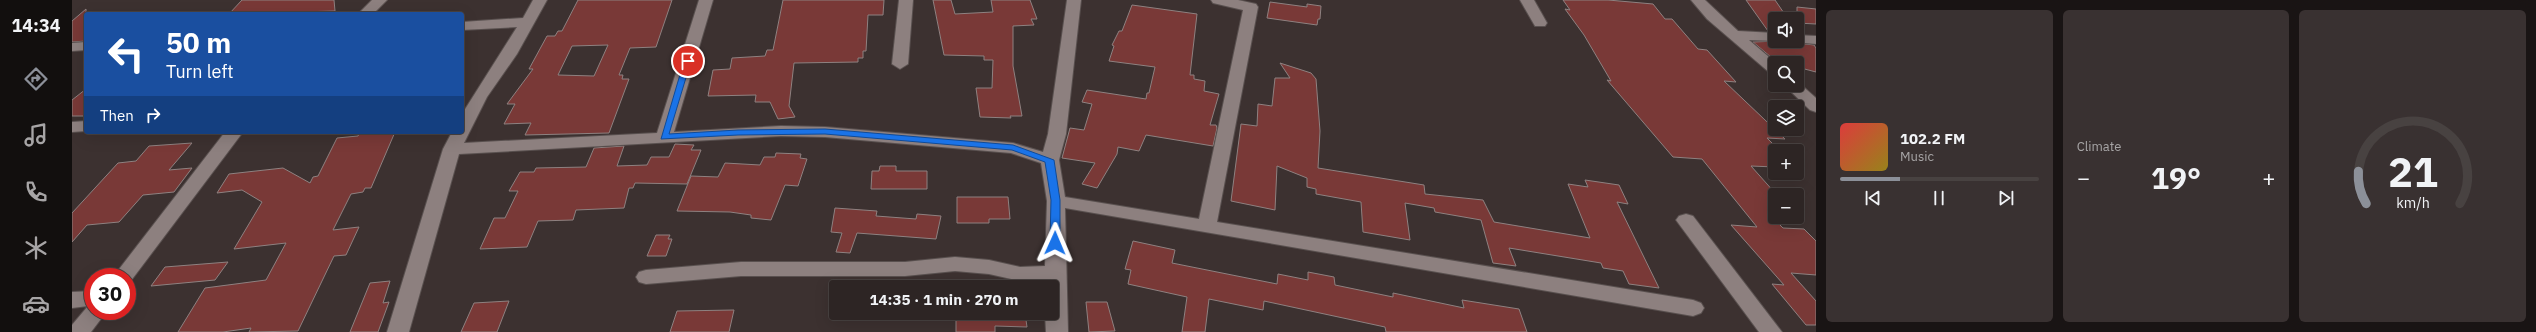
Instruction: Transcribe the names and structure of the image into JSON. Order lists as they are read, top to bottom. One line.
{"page":{"tabs":"14:34","tile":"Climate","map_buttons":["+","−"],"turn":["50 m","Turn left"],"then":"Then","song":["102.2 FM","Music"],"heat":["−","19°","+"],"limit":"30","trip":"14:35 · 1 min · 270 m","gauge":["21","km/h"]}}
